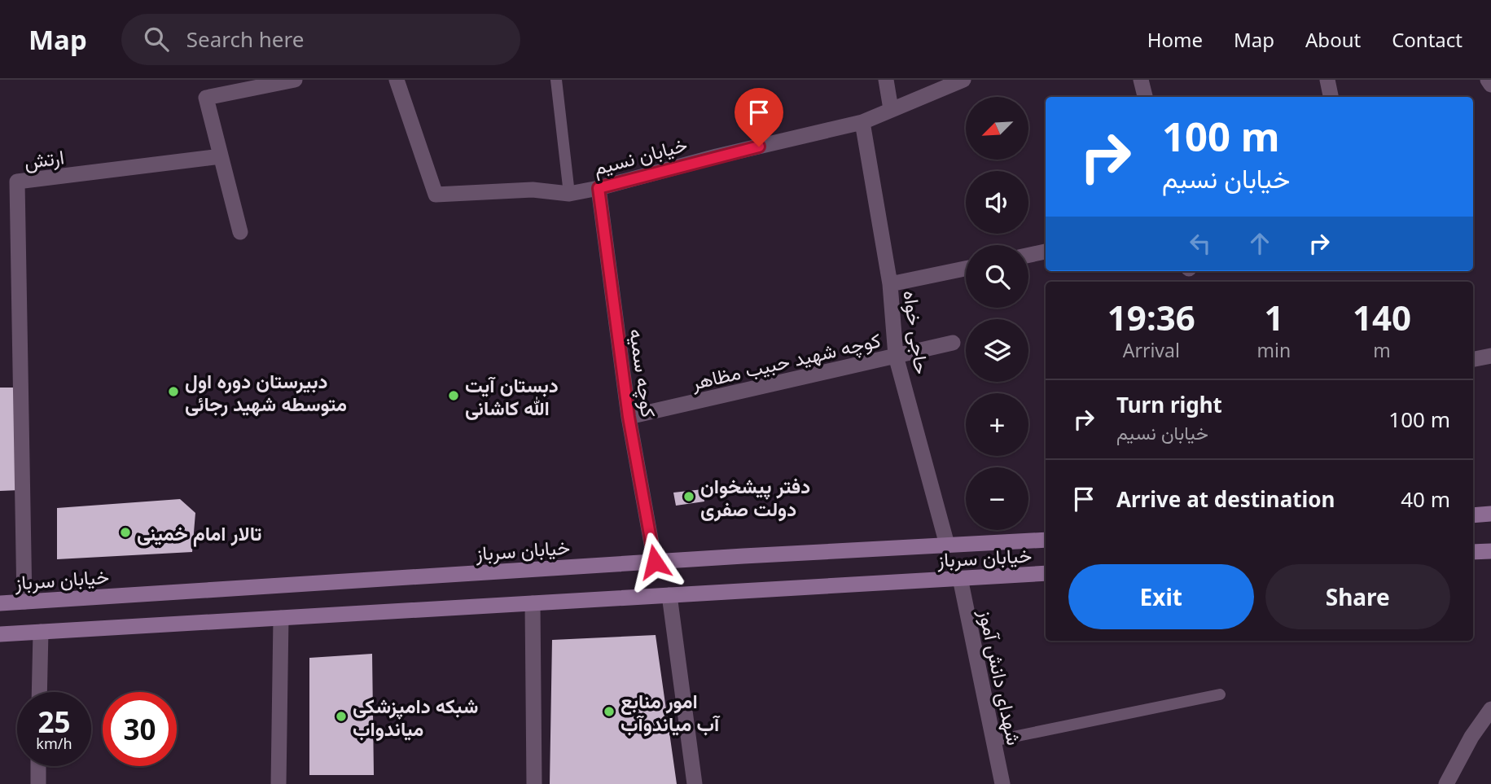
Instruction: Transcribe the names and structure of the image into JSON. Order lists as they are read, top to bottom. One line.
{"streets":{"main road":["خیابان سرباز"],"street":["خیابان نسیم","ارتش","حاجی خواه","کوچه شهید حبیب مظاهر","کوچه سمیه","شهدای دانش آموز"]},"crossings":[["خیابان نسیم","حاجی خواه"],["خیابان نسیم","کوچه سمیه"],["ارتش","خیابان سرباز"],["حاجی خواه","کوچه شهید حبیب مظاهر"],["حاجی خواه","خیابان سرباز"],["کوچه شهید حبیب مظاهر","کوچه سمیه"],["کوچه سمیه","خیابان سرباز"],["خیابان سرباز","شهدای دانش آموز"]],"places":["دبیرستان دوره اول متوسطه شهید رجائی","دبستان آیت الله کاشانی","دفتر پیشخوان دولت صفری","تالار امام خمینی","امور منابع آب میاندوآب","شبکه دامپزشکی میاندواب"],"north":"bottom left","page":{"header":"Map","search":"Search here","nav":["Home","Map","About","Contact"],"map_buttons":["+","−"],"turn":["100 m","خیابان نسیم"],"eta":["19:36","Arrival","1","min","140","m"],"list":[{"name":"Turn right","note":"خیابان نسیم","value":"100 m"},{"name":"Arrive at destination","value":"40 m"}],"buttons":["Exit","Share"],"speed":"25 km/h","limit":"30"}}
